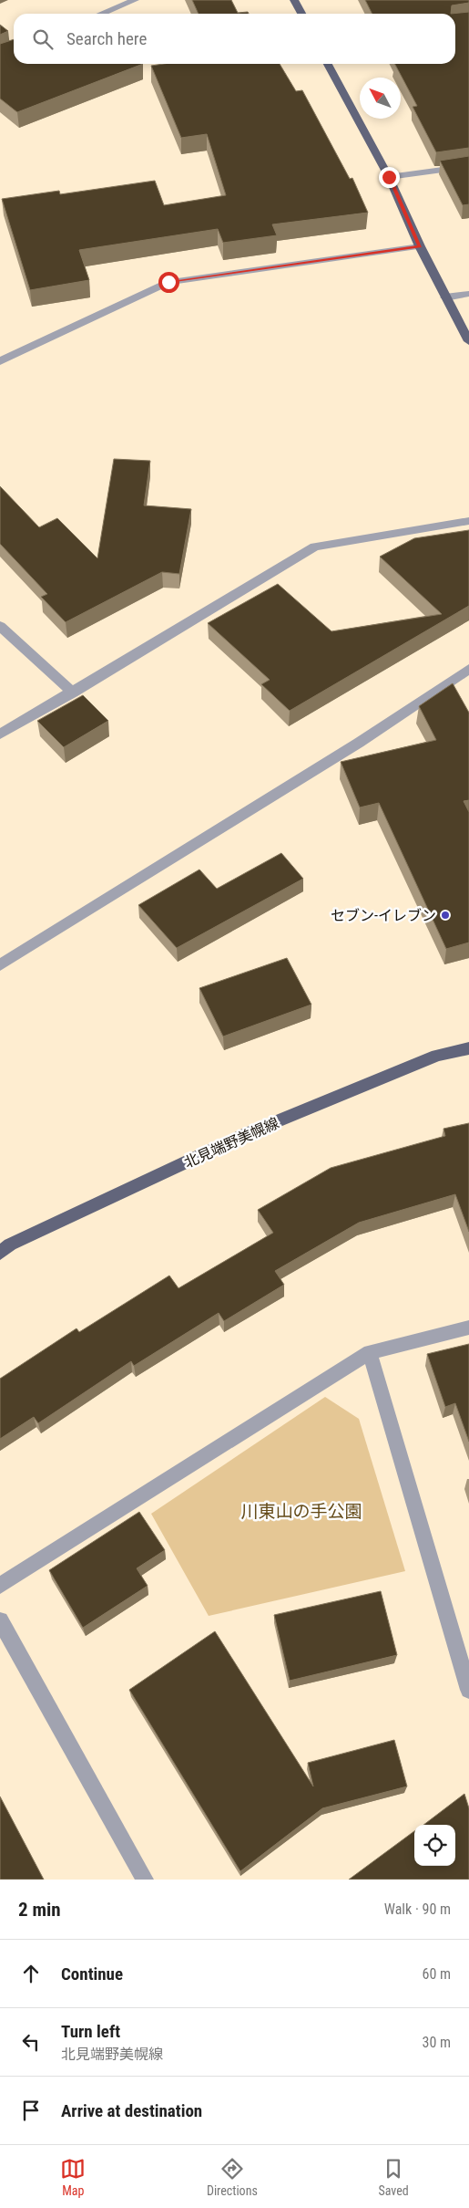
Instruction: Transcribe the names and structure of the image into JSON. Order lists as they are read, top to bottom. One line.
{"streets":{"main road":["北見端野美幌線"]},"parks":["川東山の手公園"],"places":["セブン-イレブン"],"north":"top left","page":{"search":"Search here","heading":["2 min","Walk · 90 m"],"list":[["Continue","60 m"],["Turn left","北見端野美幌線","30 m"],"Arrive at destination"],"nav":["Map","Directions","Saved"]}}
